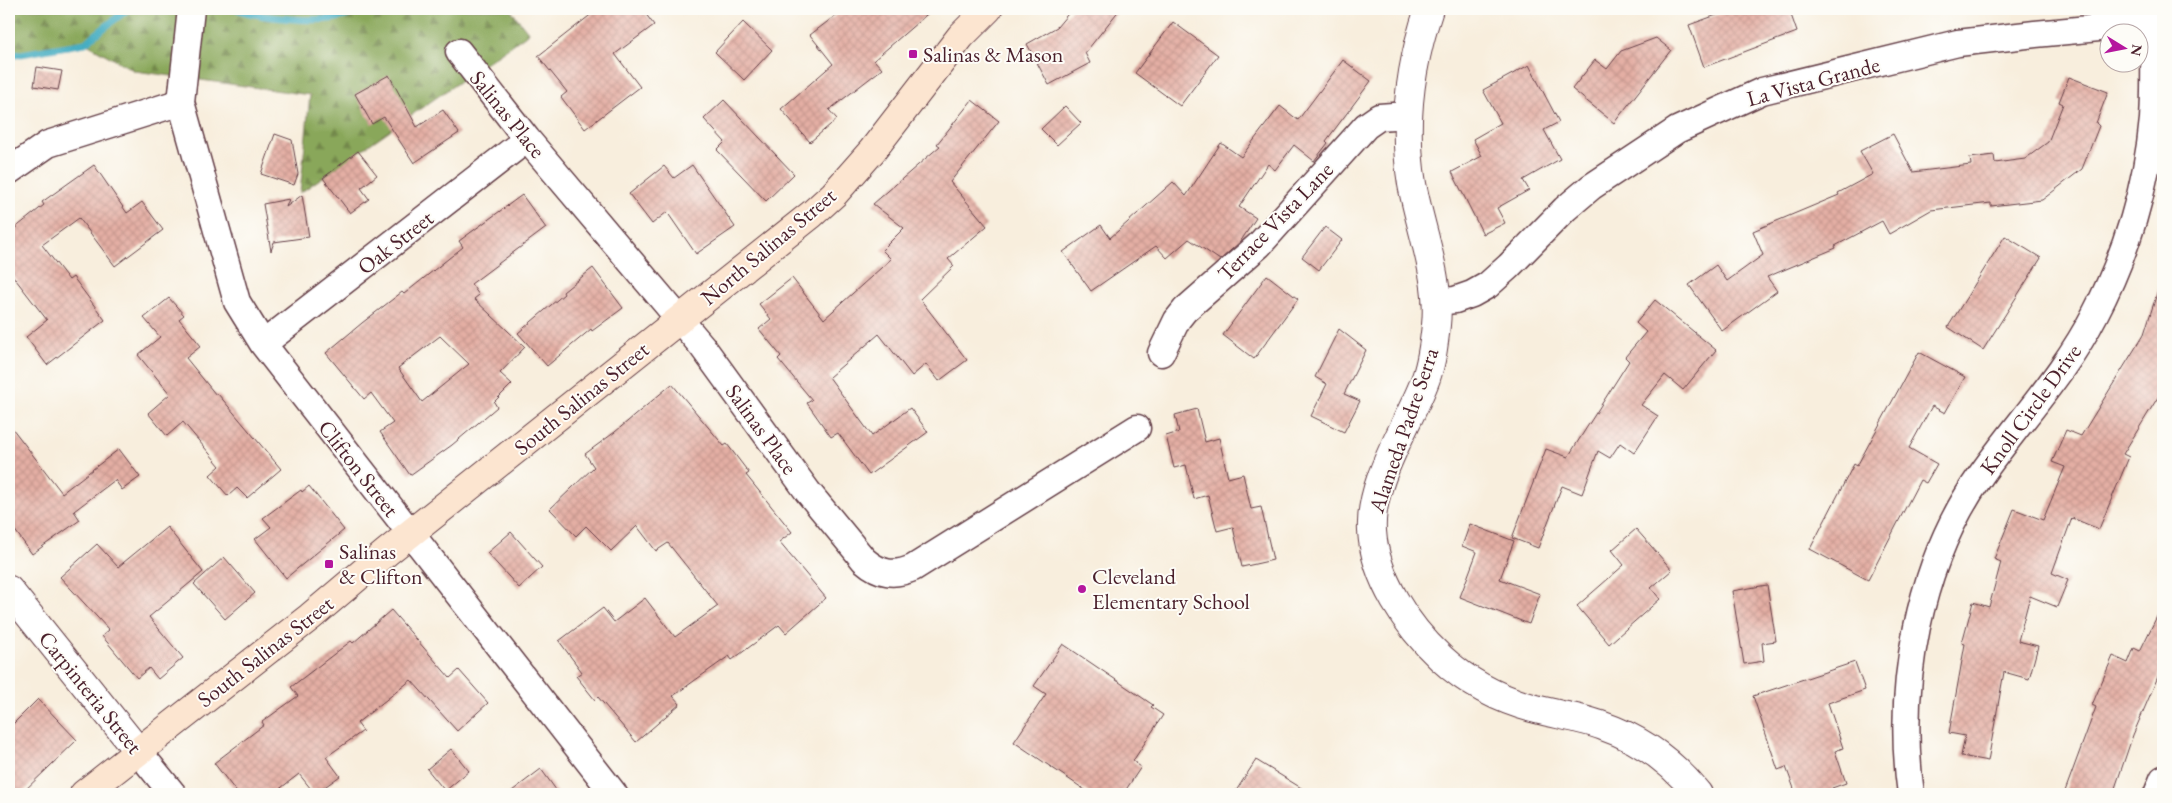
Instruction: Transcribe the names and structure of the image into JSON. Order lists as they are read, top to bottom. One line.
{"streets":{"main road":["North Salinas Street","South Salinas Street"],"street":["La Vista Grande","Salinas Place","Terrace Vista Lane","Oak Street","Knoll Circle Drive","Alameda Padre Serra","Clifton Street","Carpinteria Street"]},"crossings":[["La Vista Grande","Knoll Circle Drive"],["La Vista Grande","Alameda Padre Serra"],["Salinas Place","Oak Street"],["Salinas Place","North Salinas Street"],["Salinas Place","South Salinas Street"],["Terrace Vista Lane","Alameda Padre Serra"],["Oak Street","Clifton Street"],["North Salinas Street","South Salinas Street"],["South Salinas Street","Clifton Street"],["South Salinas Street","Carpinteria Street"]],"places":{"transit":["Salinas & Mason","Salinas & Clifton"],"other":["Cleveland Elementary School"]},"north":"right"}
